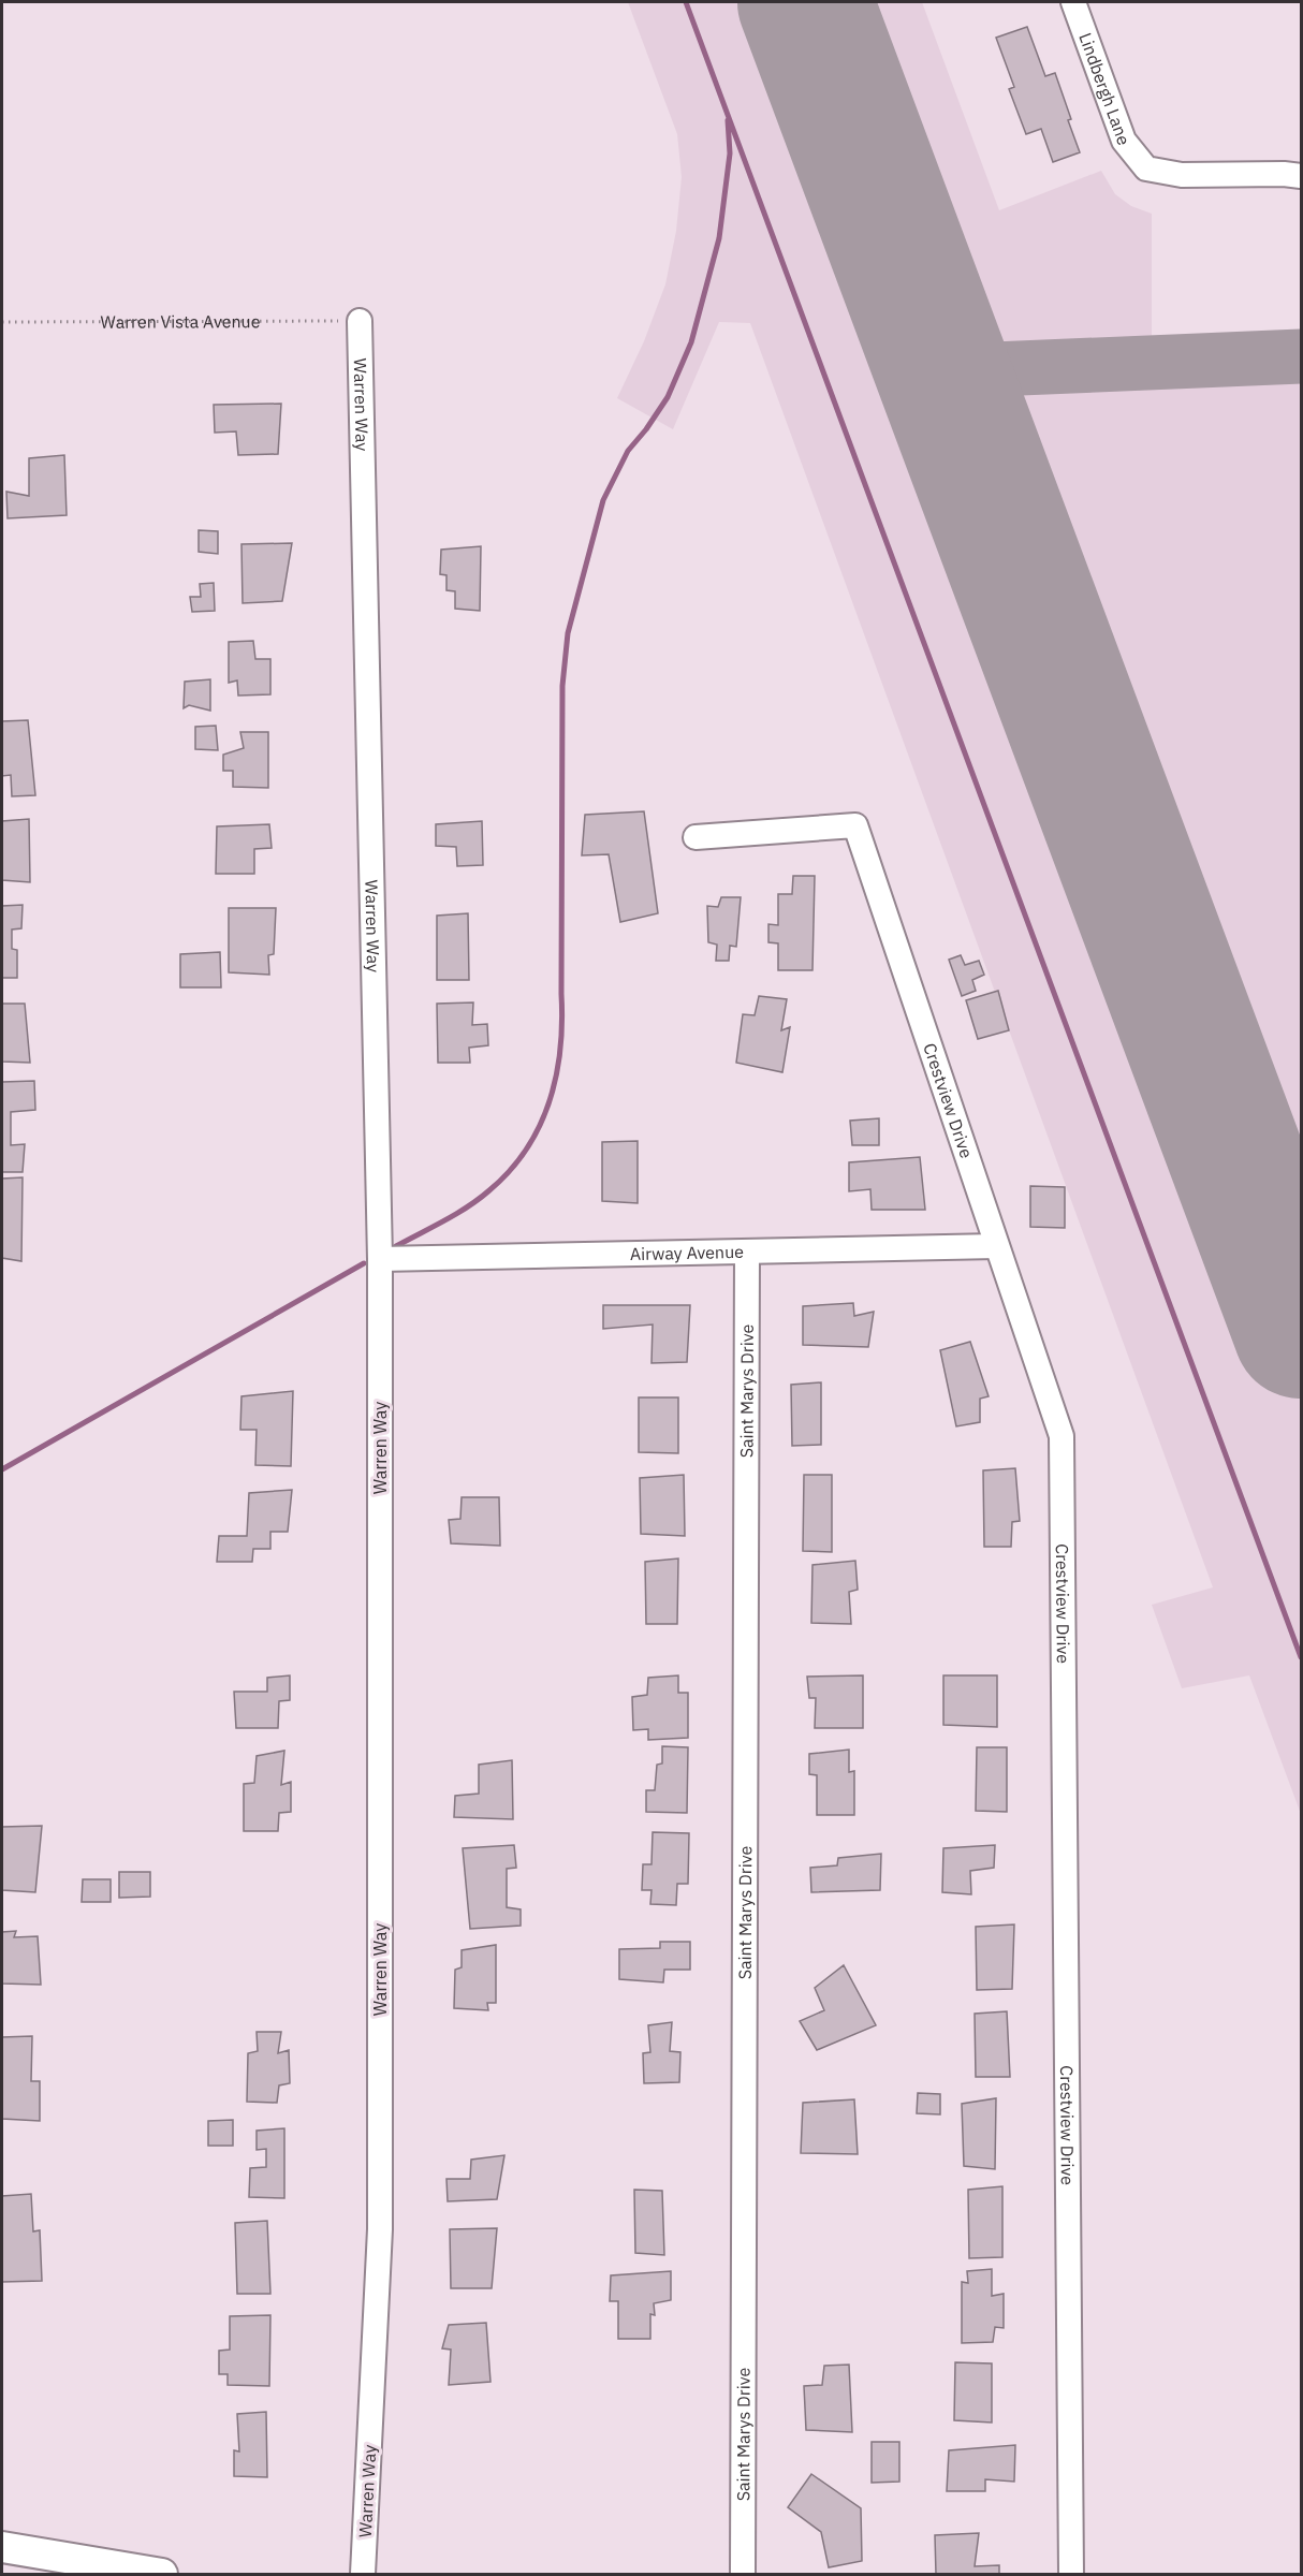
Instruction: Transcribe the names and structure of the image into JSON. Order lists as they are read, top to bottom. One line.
{"streets":{"street":["Lindbergh Lane","Warren Way","Crestview Drive","Airway Avenue","Saint Marys Drive"],"path":["Warren Vista Avenue"]},"crossings":[["Warren Vista Avenue","Warren Way"],["Warren Way","Airway Avenue"],["Crestview Drive","Airway Avenue"],["Airway Avenue","Saint Marys Drive"]]}
